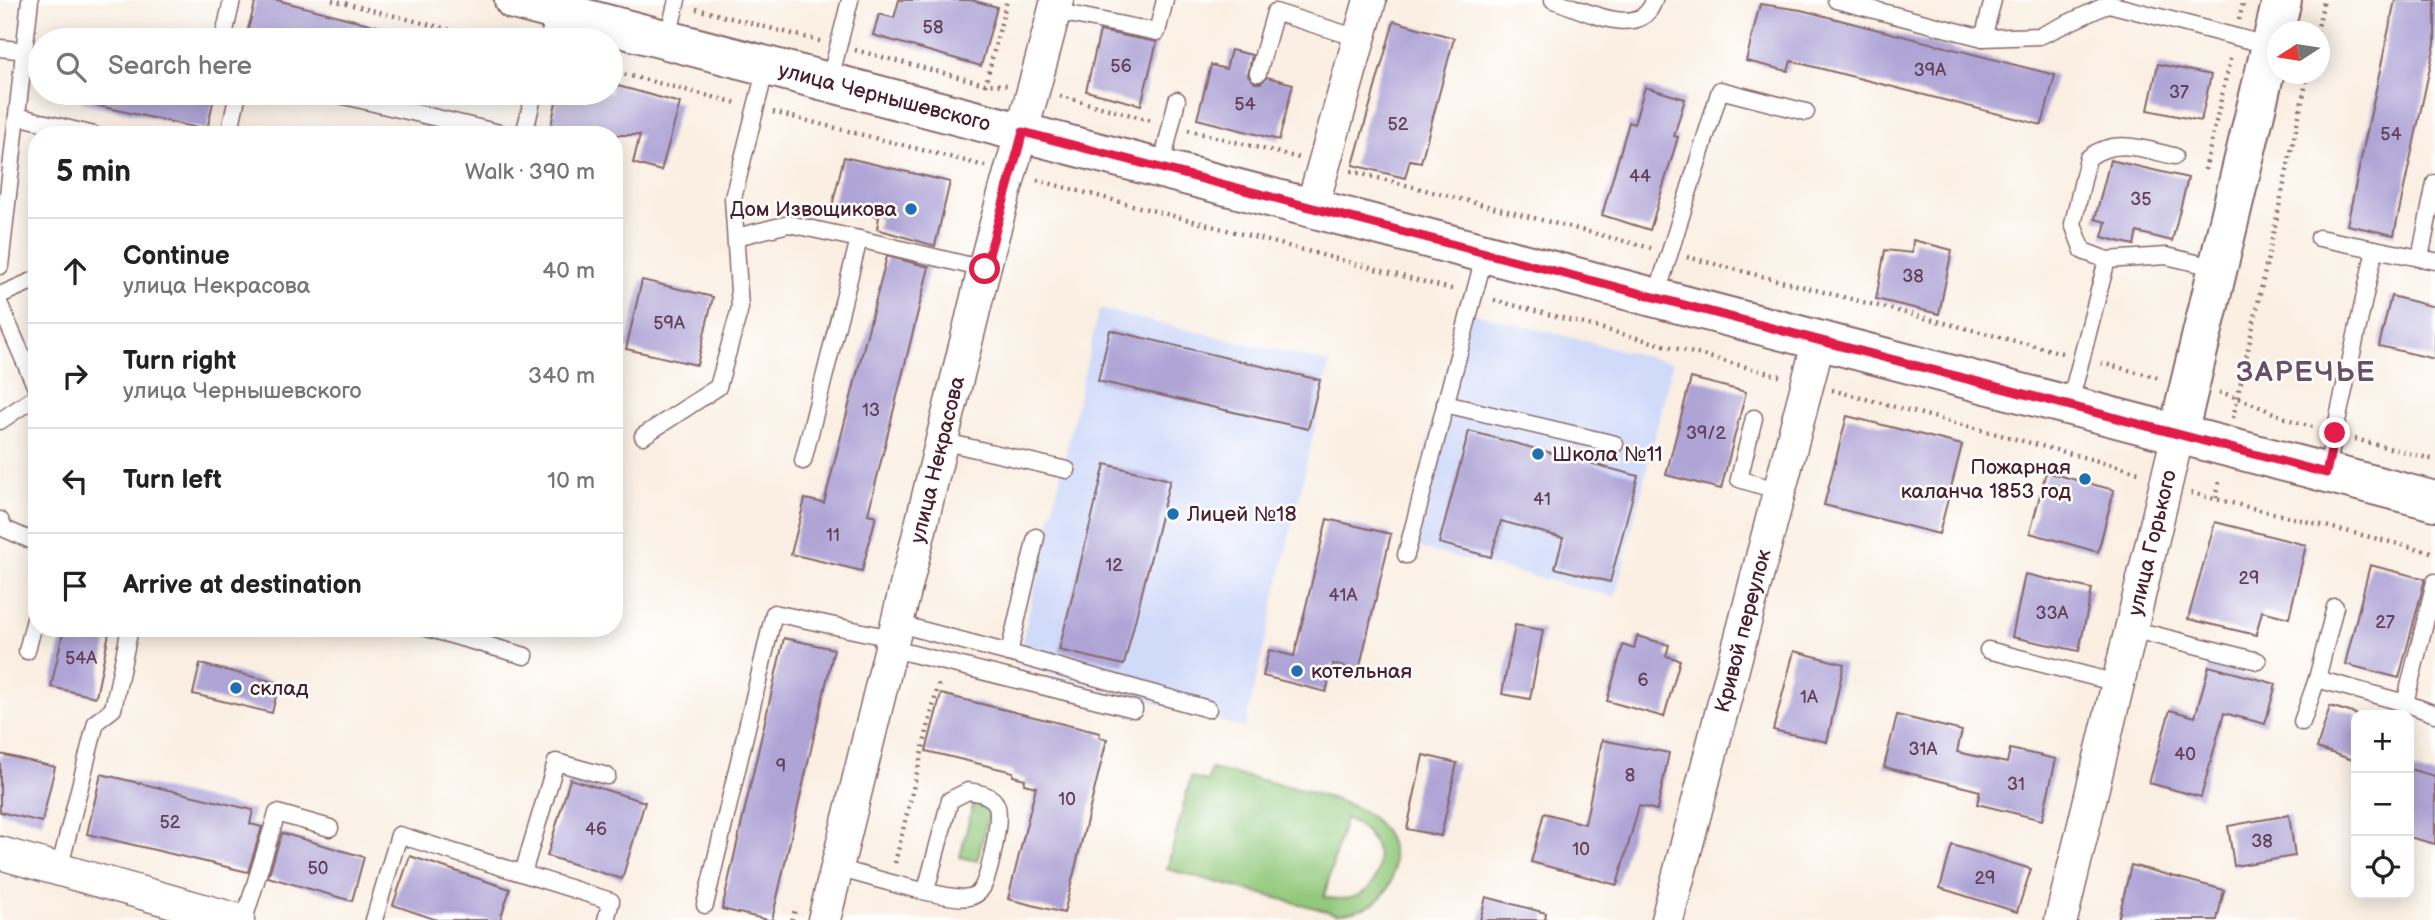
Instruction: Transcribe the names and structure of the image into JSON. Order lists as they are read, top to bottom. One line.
{"streets":{"main road":["улица Чернышевского","улица Горького"],"street":["улица Некрасова","Кривой переулок"]},"crossings":[["улица Чернышевского","улица Некрасова"],["улица Чернышевского","улица Горького"],["улица Чернышевского","Кривой переулок"]],"districts":["ЗАРЕЧЬЕ"],"places":["Дом Извощикова","Школа №11","Пожарная каланча 1853 год","Лицей №18","котельная","склад"],"house_numbers":["58","56","39А","37","54","52","54","44","35","38","59А","13","39/2","41","11","12","29","41А","33А","27","54А","6","1А","31А","40","9","8","31","10","52","46","38","10","50","29"],"north":"left","page":{"search":"Search here","heading":["5 min","Walk · 390 m"],"list":[["Continue","улица Некрасова","40 m"],["Turn right","улица Чернышевского","340 m"],["Turn left","10 m"],"Arrive at destination"],"map_buttons":["+","−"]}}
